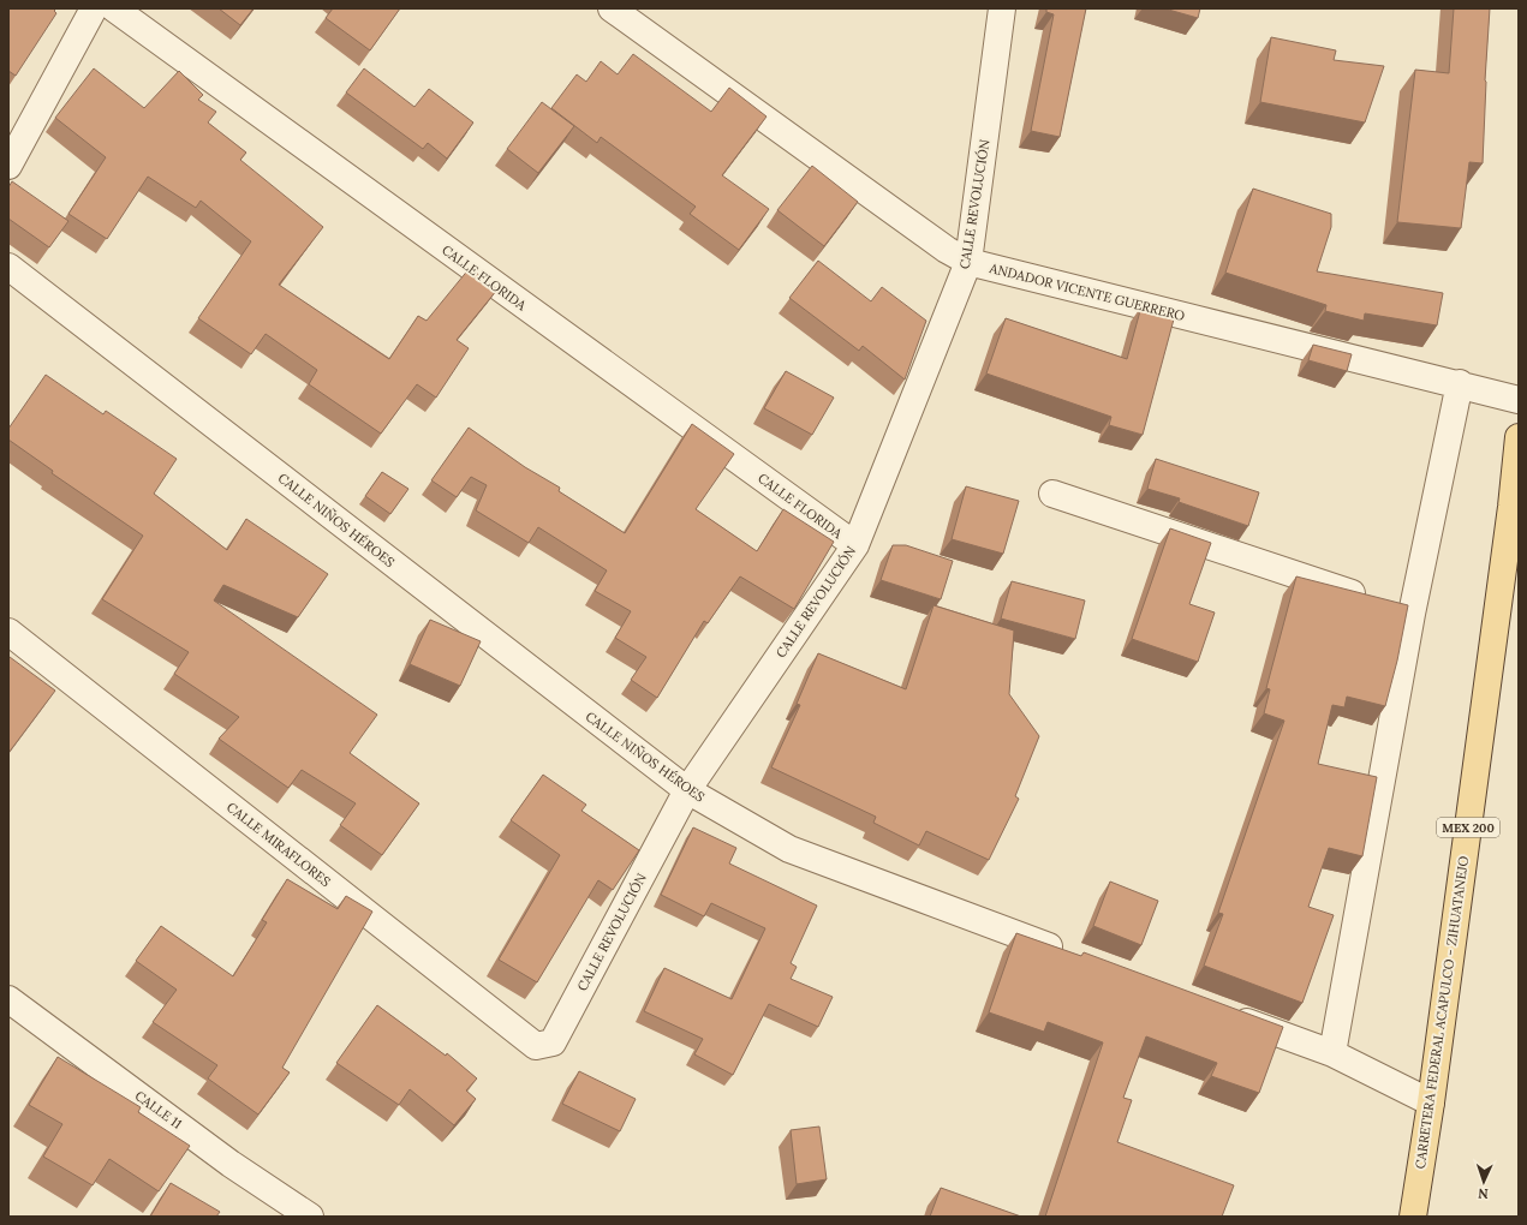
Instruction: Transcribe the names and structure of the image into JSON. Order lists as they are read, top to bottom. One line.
{"streets":{"main road":["MEX 200","CARRETERA FEDERAL ACAPULCO - ZIHUATANEJO"],"street":["CALLE REVOLUCIÓN","CALLE FLORIDA","ANDADOR VICENTE GUERRERO","CALLE NIÑOS HÉROES","CALLE MIRAFLORES","CALLE 11"]},"crossings":[["CALLE REVOLUCIÓN","CALLE FLORIDA"],["CALLE REVOLUCIÓN","ANDADOR VICENTE GUERRERO"],["CALLE REVOLUCIÓN","CALLE NIÑOS HÉROES"],["CALLE REVOLUCIÓN","CALLE MIRAFLORES"]],"north":"bottom"}
